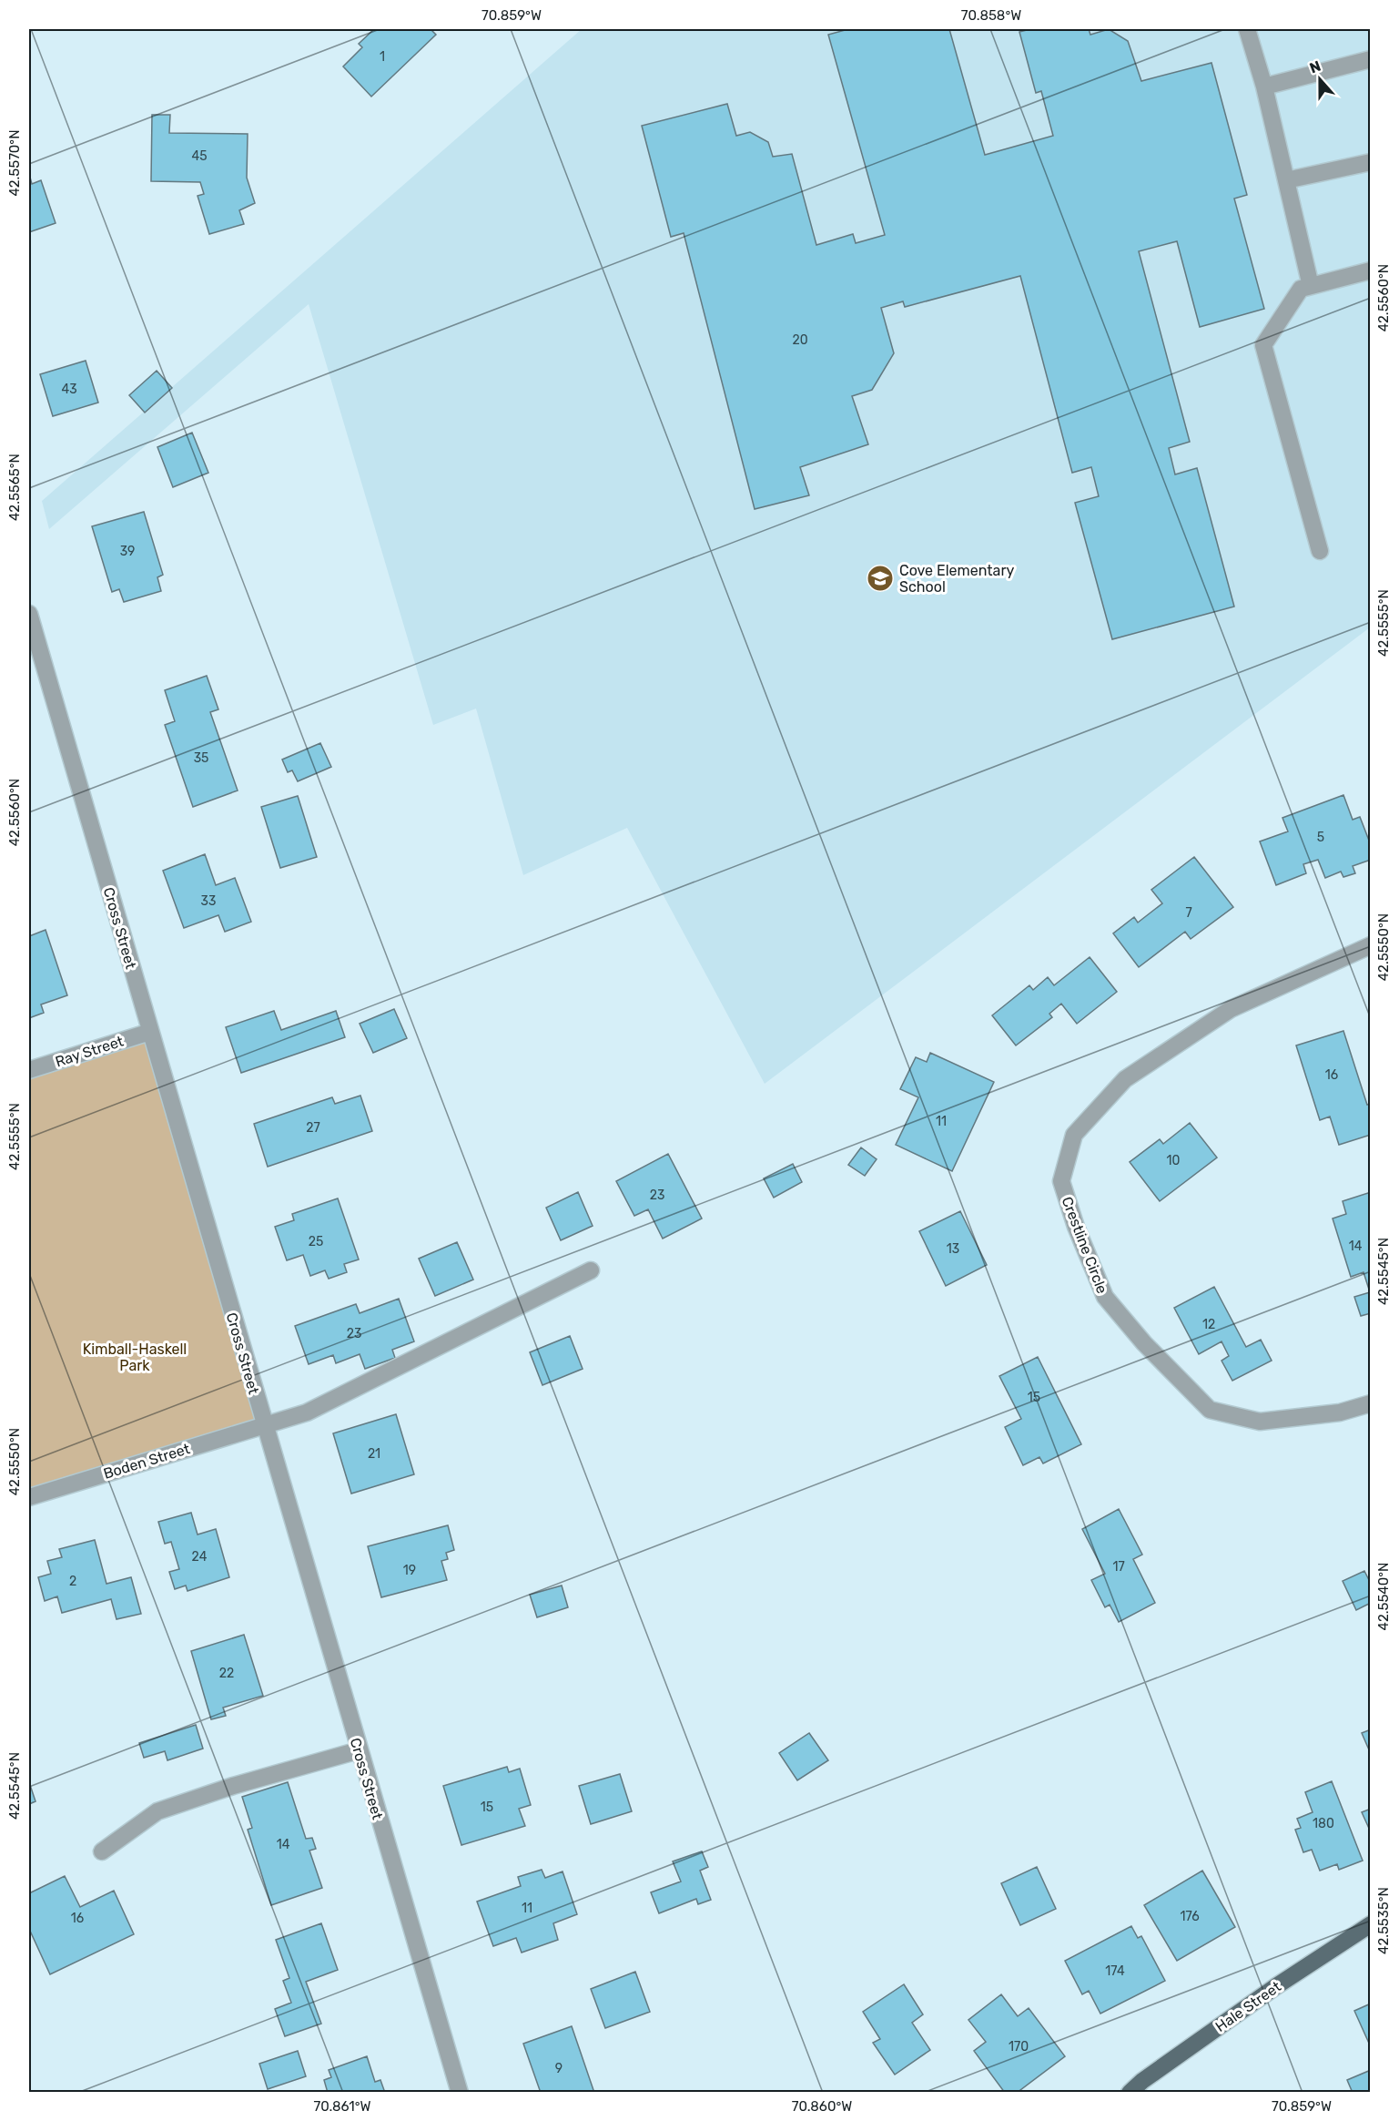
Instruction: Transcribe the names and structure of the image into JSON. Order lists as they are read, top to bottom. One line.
{"streets":{"main road":["Hale Street"],"street":["Cross Street","Ray Street","Crestline Circle","Boden Street"]},"crossings":[["Cross Street","Ray Street"],["Cross Street","Boden Street"]],"parks":["Kimball-Haskell Park"],"places":{"school or university":["Cove Elementary School"]},"house_numbers":["1","45","20","43","39","35","5","33","7","16","11","27","10","23","25","14","13","12","23","15","21","24","17","19","2","22","15","180","14","11","176","16","174","170","9"],"north":"top","coordinates":["70.859°W","70.858°W","42.5570°N","42.5560°N","42.5565°N","42.5555°N","42.5550°N","42.5545°N","42.5540°N","42.5535°N","70.861°W","70.860°W"]}
